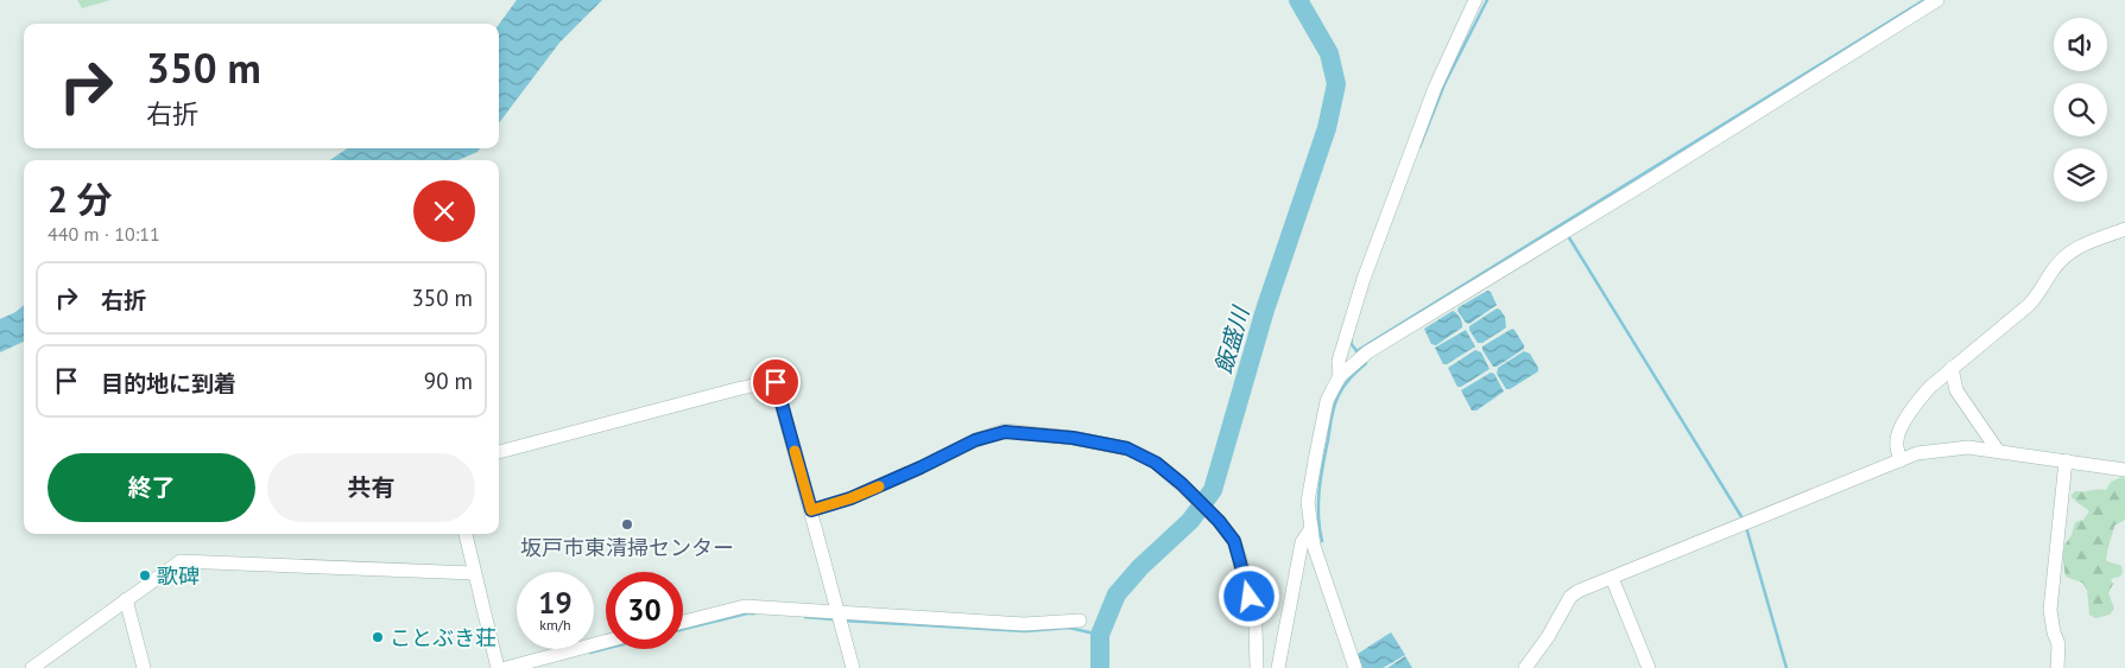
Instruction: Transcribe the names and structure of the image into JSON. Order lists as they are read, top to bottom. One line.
{"water":["飯盛川"],"places":["坂戸市東清掃センター","歌碑","ことぶき荘"],"page":{"turn":["350 m","右折"],"heading":["2 分","440 m · 10:11"],"list":[{"name":"右折","value":"350 m"},{"name":"目的地に到着","value":"90 m"}],"buttons":["終了","共有"],"speed":"19 km/h","limit":"30"}}
